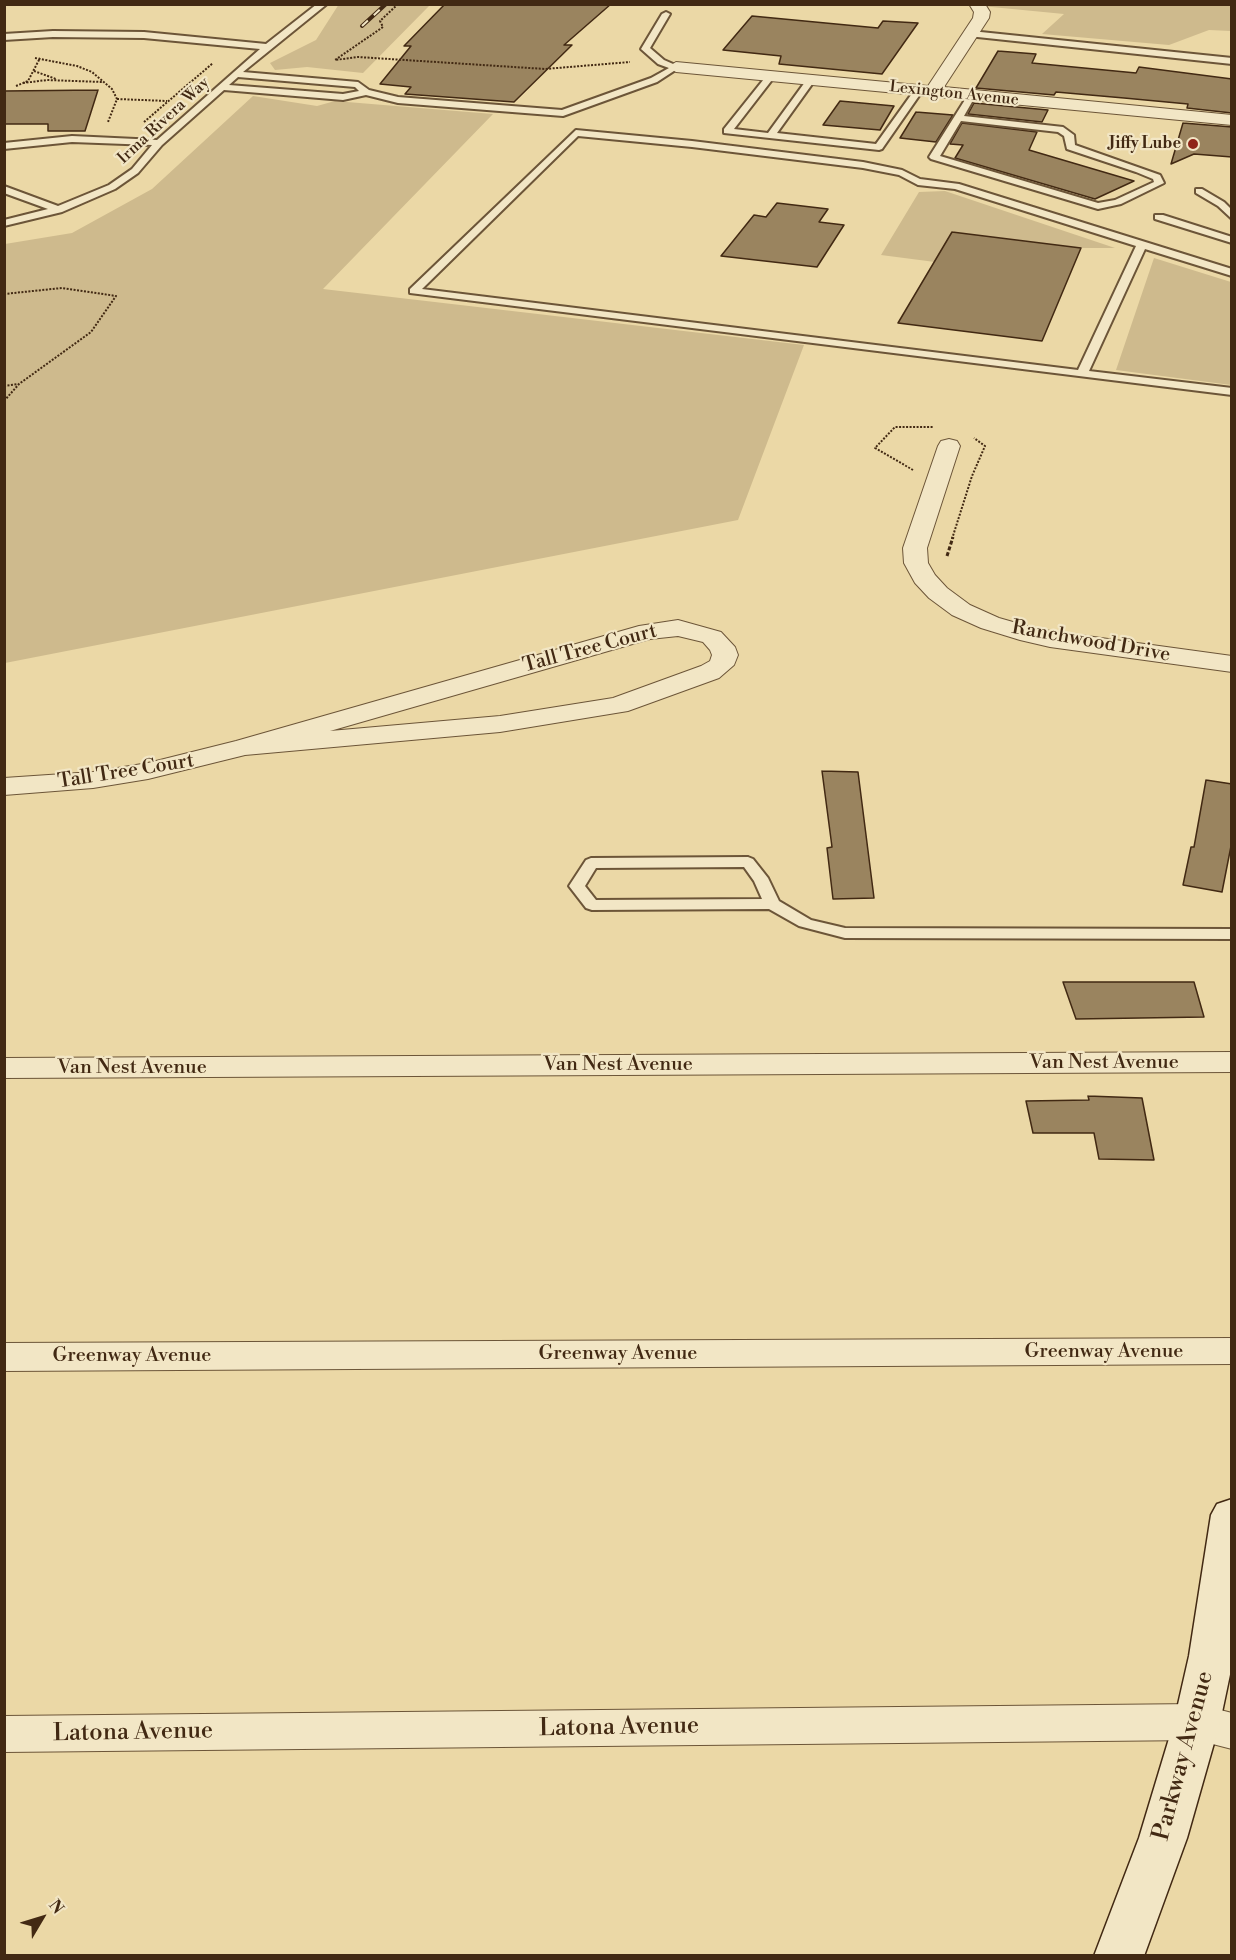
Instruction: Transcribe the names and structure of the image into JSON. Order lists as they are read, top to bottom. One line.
{"streets":{"main road":["Parkway Avenue"],"street":["Lexington Avenue","Ranchwood Drive","Tall Tree Court","Van Nest Avenue","Greenway Avenue","Latona Avenue"],"lane":["Irma Rivera Way"]},"crossings":[["Latona Avenue","Parkway Avenue"]],"places":["Jiffy Lube"],"north":"top right"}
